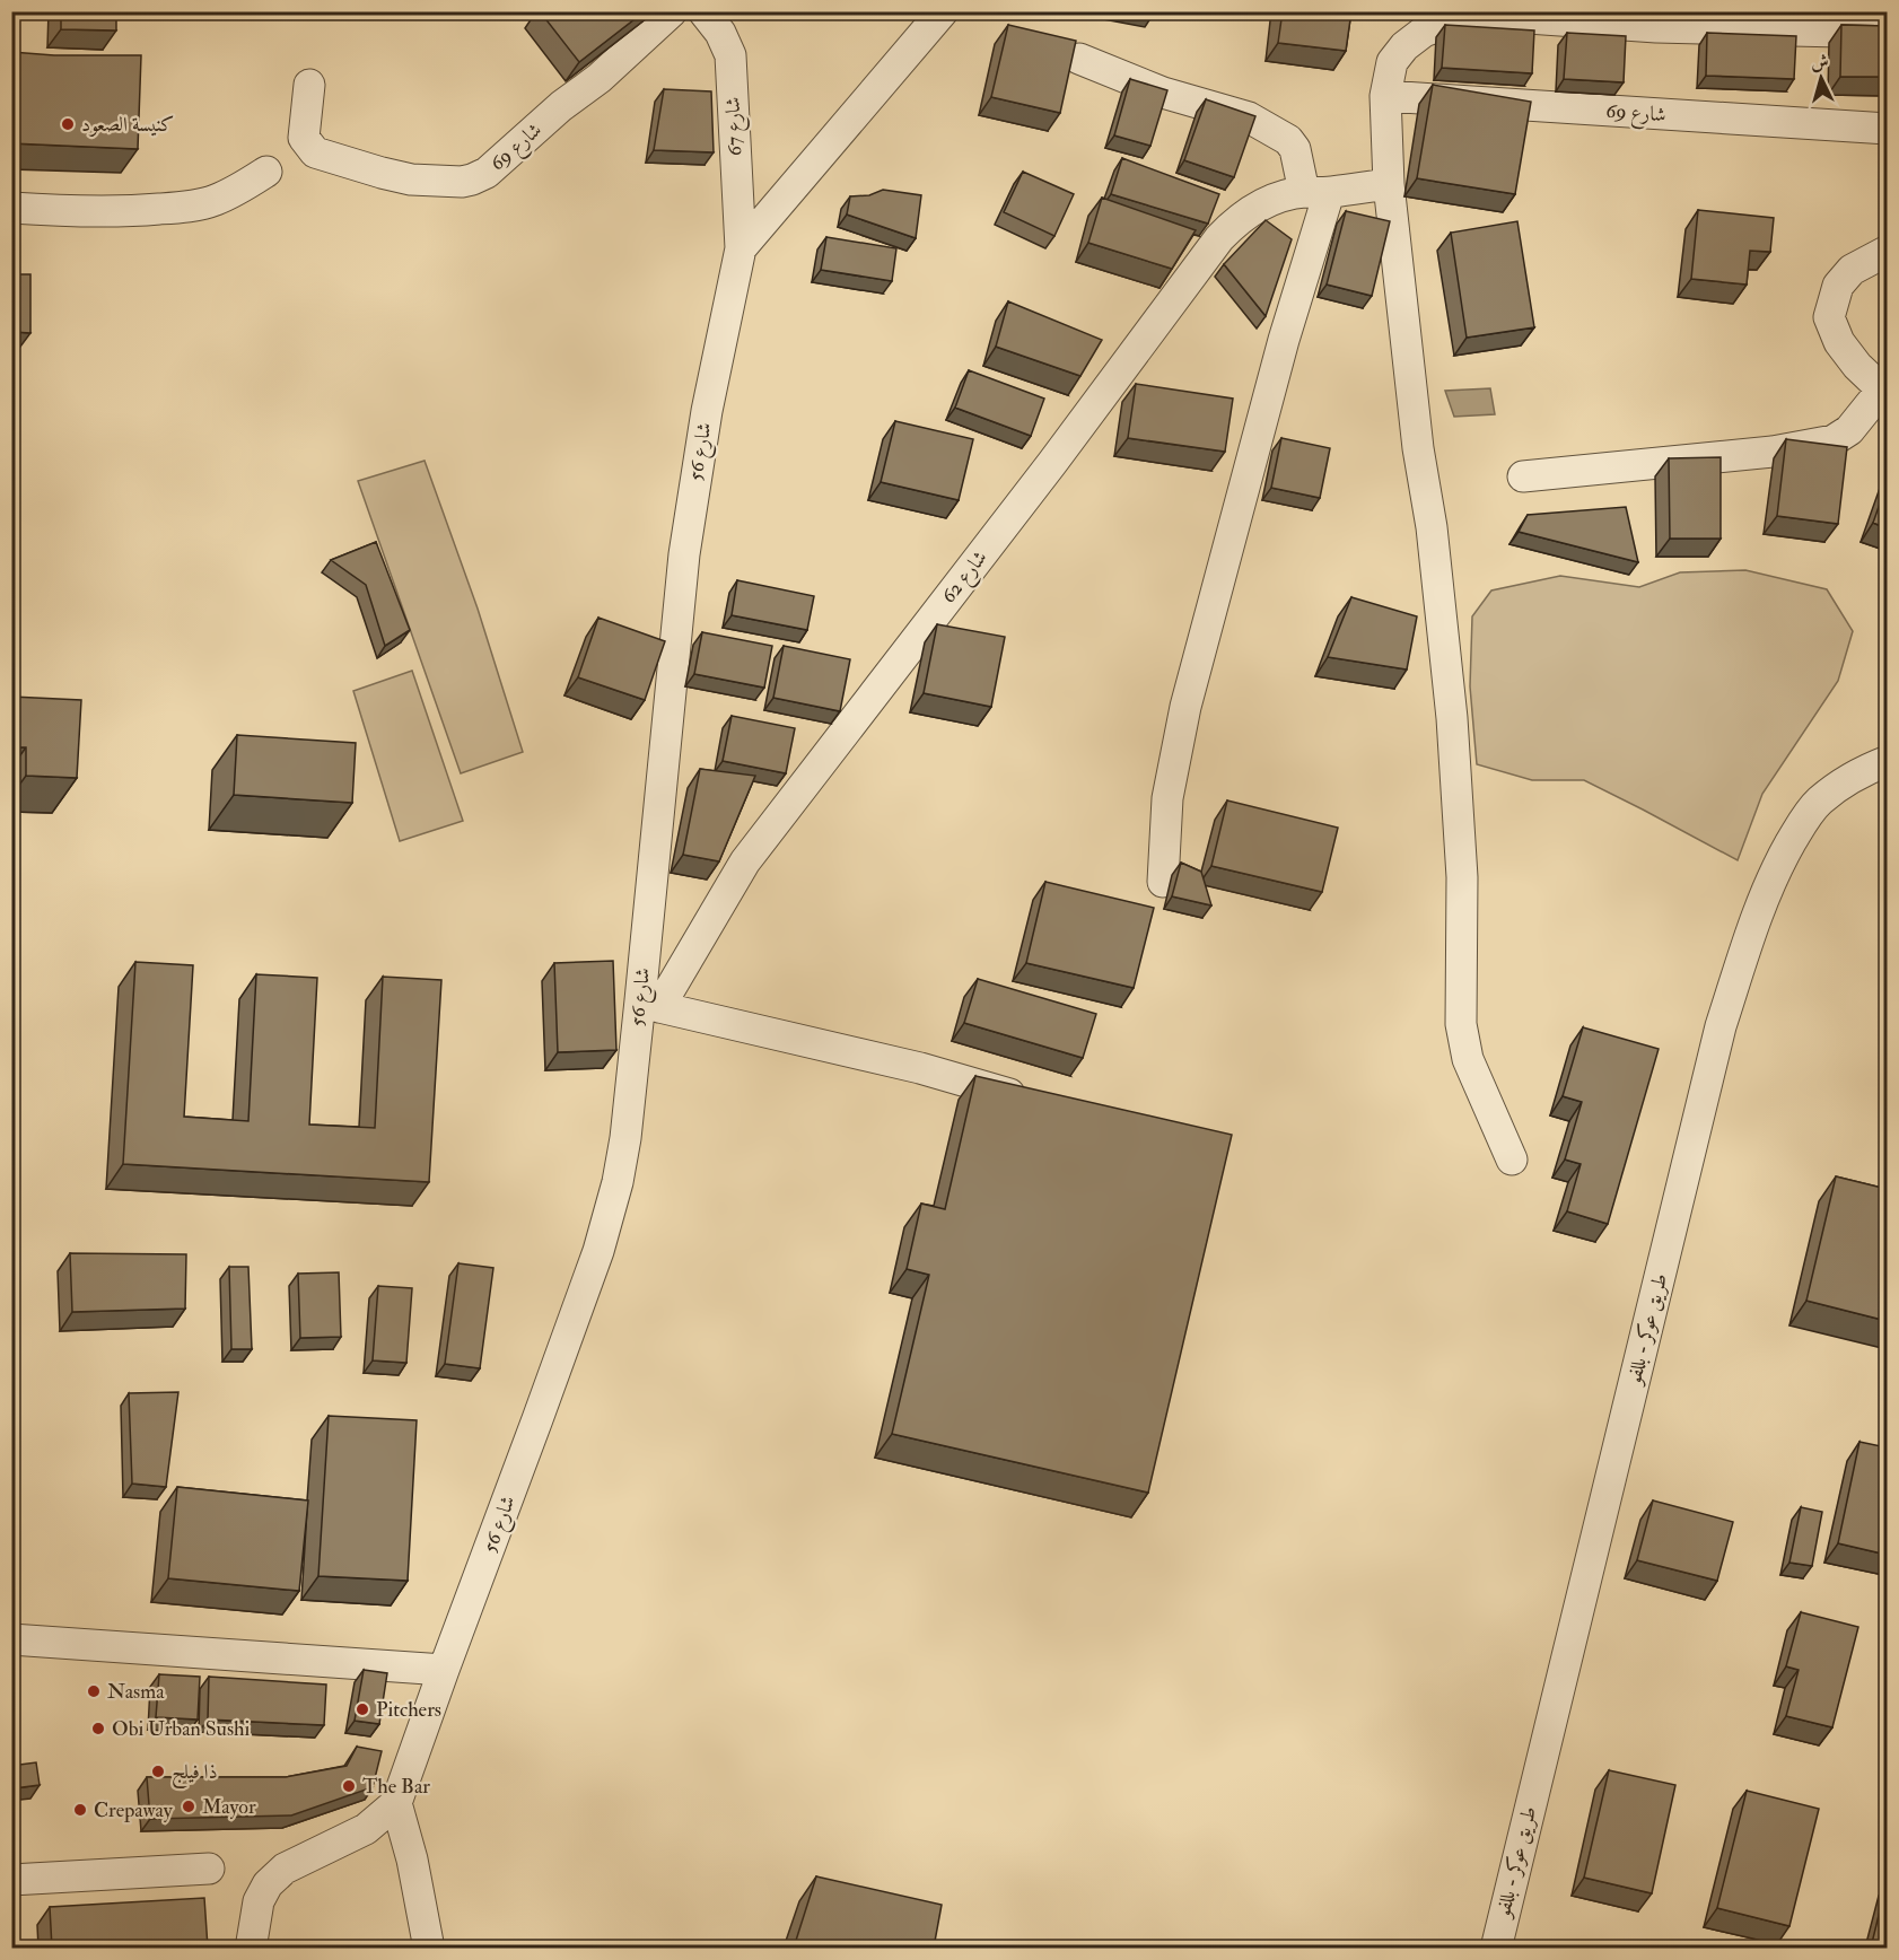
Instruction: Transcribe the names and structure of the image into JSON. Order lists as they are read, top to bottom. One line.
{"streets":{"street":["شارع 69","شارع 67","شارع 56","شارع 62","طريق عوكر - بللفو"]},"crossings":[["شارع 67","شارع 56"],["شارع 56","شارع 62"]],"places":["كنيسة الصعود","Nasma","Pitchers","Obi Urban Sushi","ذا فيلج","The Bar","Mayor","Crepaway"],"north":"top"}
